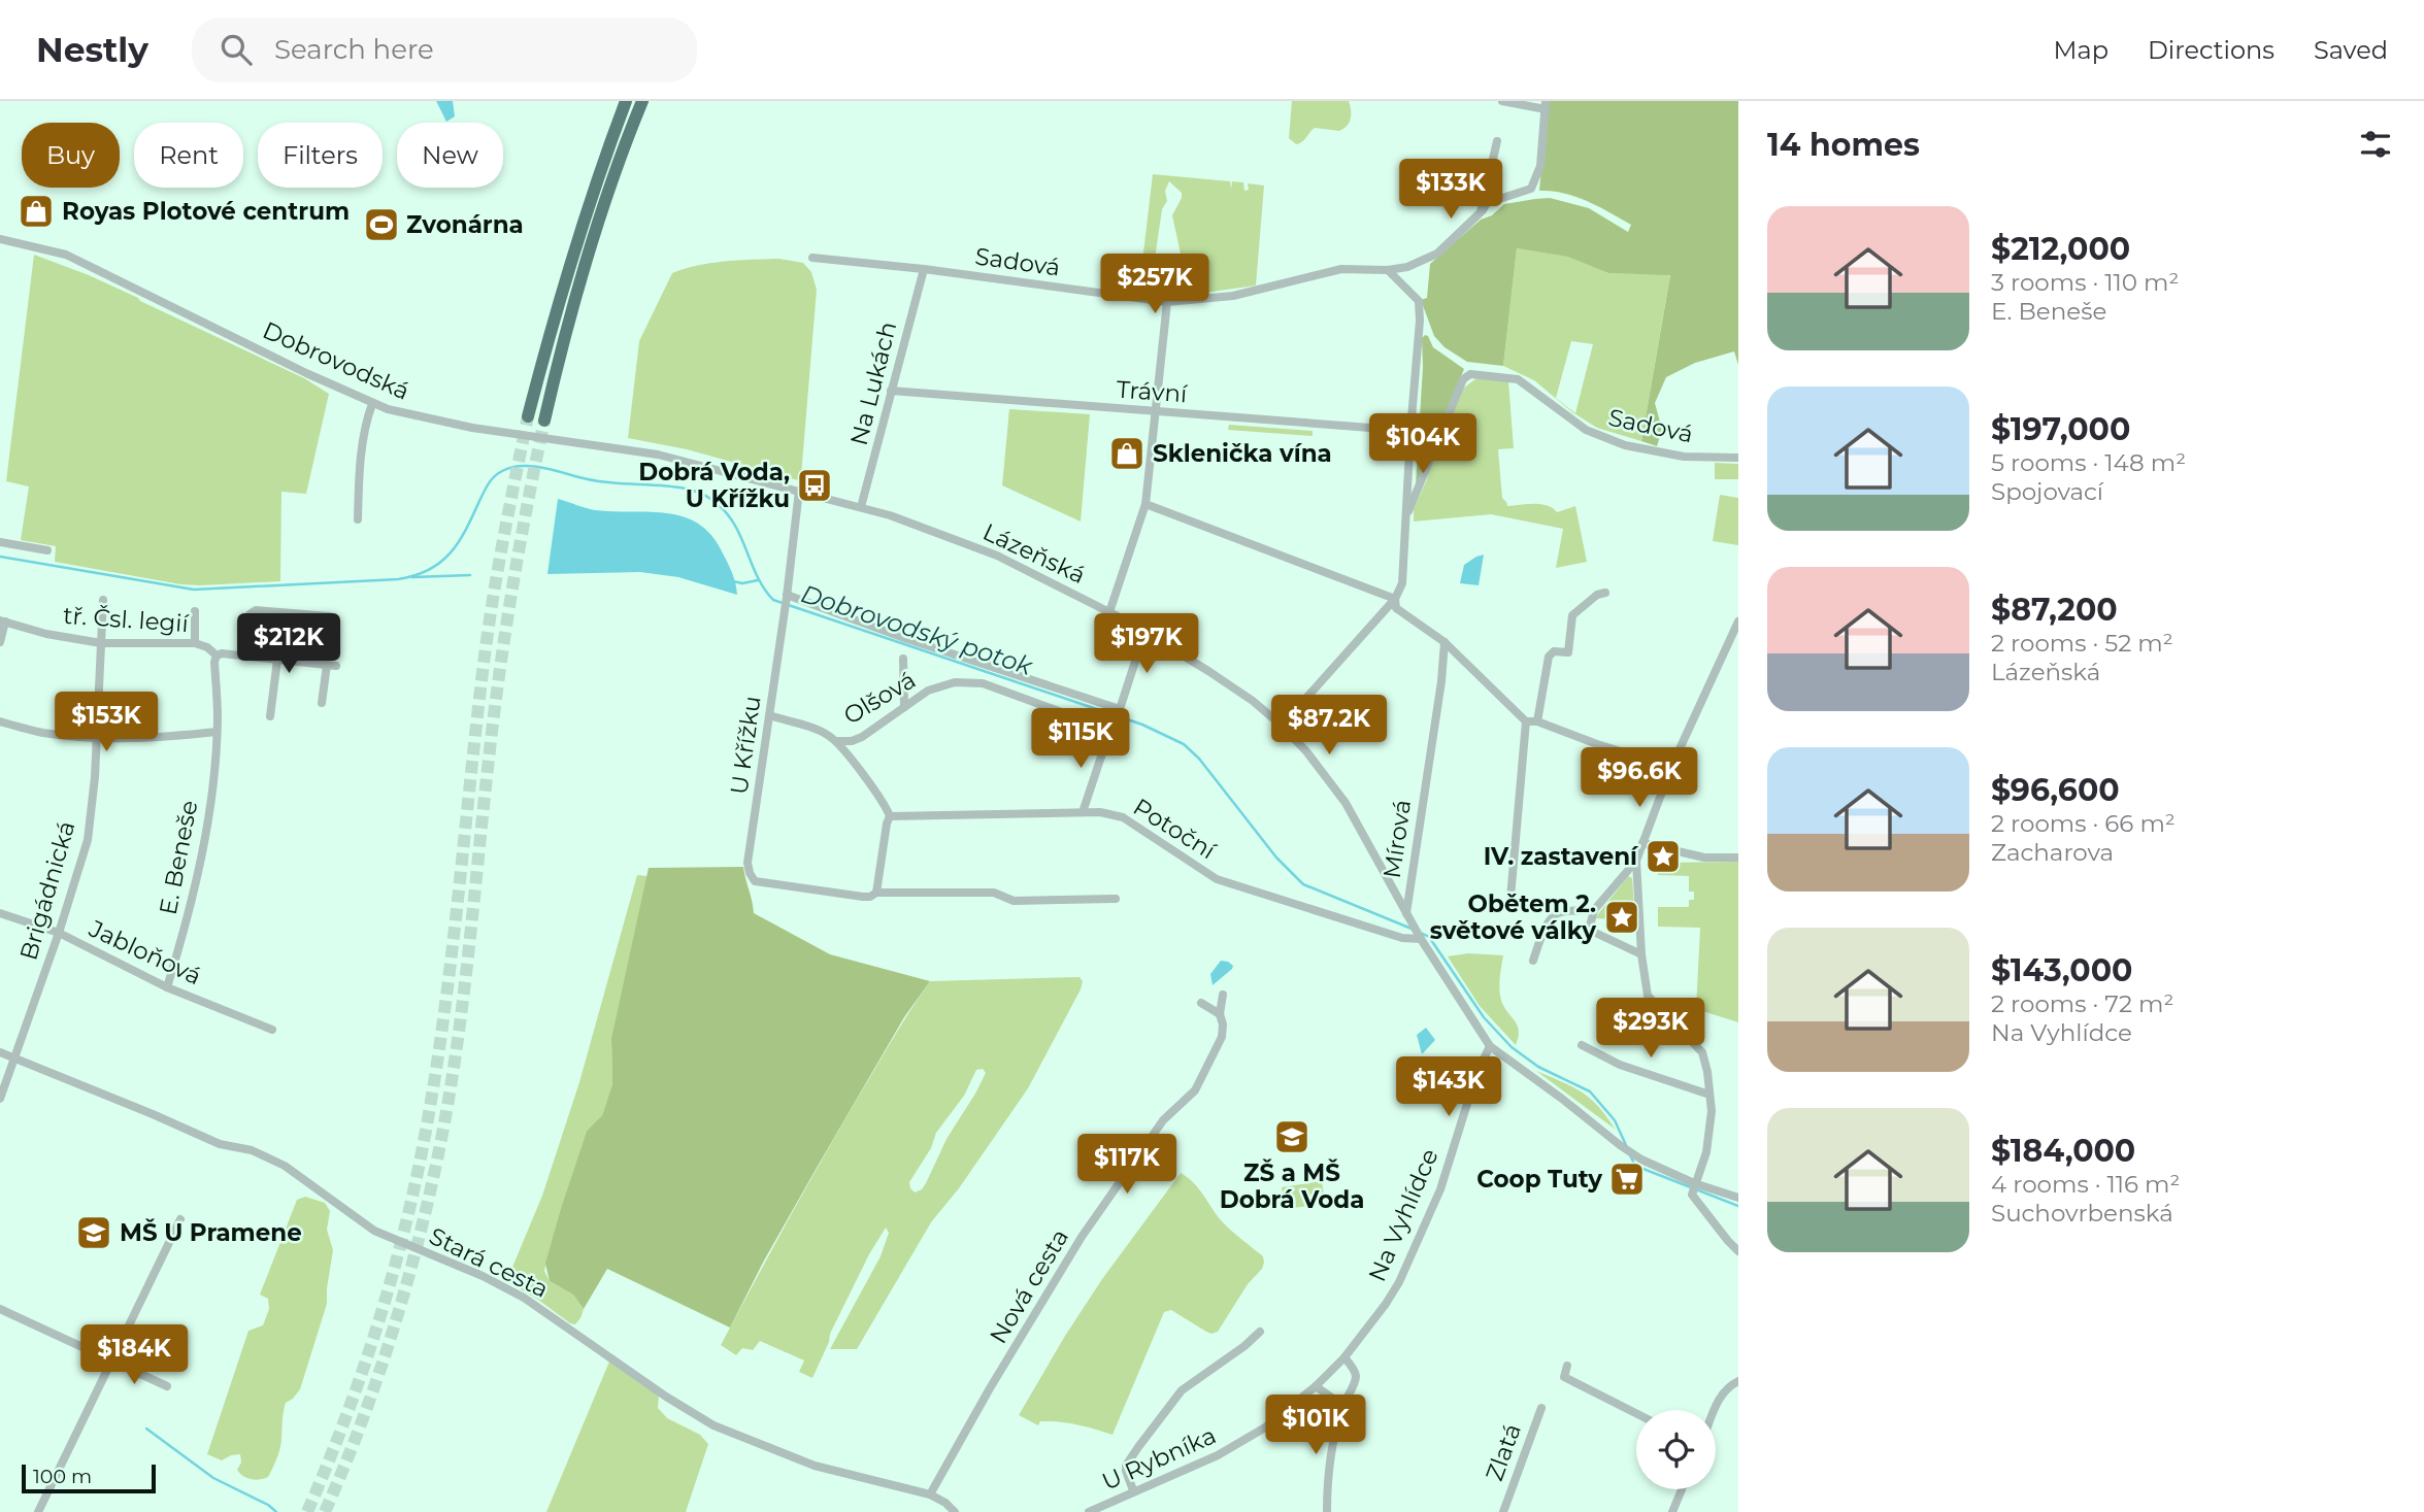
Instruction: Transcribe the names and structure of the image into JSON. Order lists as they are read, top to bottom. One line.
{"streets":{"street":["Sadová","Dobrovodská","Na Lukách","Trávní","Lázeňská","tř. Čsl. legií","Olšová","U Křížku","Potoční","Mírová","E. Beneše","Brigádnická","Jabloňová","Na Vyhlídce","Stará cesta","Nová cesta","Zlatá","U Rybníka"]},"crossings":[["Sadová","Na Lukách"],["Dobrovodská","Lázeňská"],["Dobrovodská","U Křížku"],["Na Lukách","Trávní"],["Na Lukách","Lázeňská"],["Lázeňská","U Křížku"],["Lázeňská","Potoční"],["Lázeňská","Mírová"],["Lázeňská","Na Vyhlídce"],["tř. Čsl. legií","E. Beneše"],["tř. Čsl. legií","Brigádnická"],["Olšová","Potoční"],["E. Beneše","Jabloňová"],["Brigádnická","Jabloňová"],["Brigádnická","Stará cesta"],["Na Vyhlídce","U Rybníka"],["Stará cesta","Nová cesta"]],"water":["Dobrovodský potok"],"places":{"shop":["Royas Plotové centrum","Sklenička vína"],"sports":["Zvonárna"],"bus stop":["Dobrá Voda, U Křížku"],"place":["IV. zastavení","Obětem 2. světové války"],"school or university":["ZŠ a MŠ Dobrá Voda","MŠ U Pramene"],"supermarket":["Coop Tuty"]},"scale_bar":"100 m","page":{"header":"Nestly","search":"Search here","nav":["Map","Directions","Saved"],"heading":"14 homes","chip":["Buy","Rent","Filters","New"],"price":["$133K","$257K","$104K","$212K","$197K","$153K","$87.2K","$115K","$96.6K","$293K","$143K","$117K","$184K","$101K"],"list":[{"name":"$212,000","note":"3 rooms · 110 m² · E. Beneše"},{"name":"$197,000","note":"5 rooms · 148 m² · Spojovací"},{"name":"$87,200","note":"2 rooms · 52 m² · Lázeňská"},{"name":"$96,600","note":"2 rooms · 66 m² · Zacharova"},{"name":"$143,000","note":"2 rooms · 72 m² · Na Vyhlídce"},{"name":"$184,000","note":"4 rooms · 116 m² · Suchovrbenská"}],"scale":"100 m"}}
